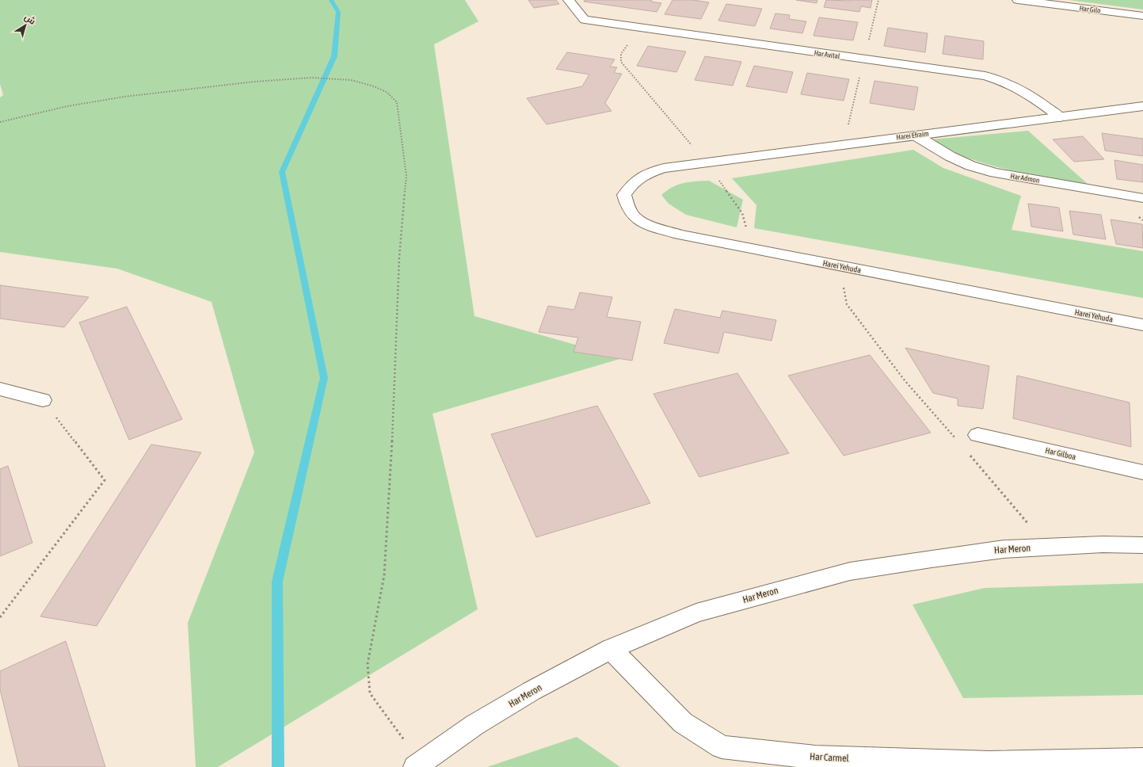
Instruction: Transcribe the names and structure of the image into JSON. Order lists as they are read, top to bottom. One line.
{"streets":{"street":["Har Gilo","Har Avital","Harei Efraim","Har Admon","Harei Yehuda","Har Gilboa","Har Meron","Har Carmel"]},"crossings":[["Har Avital","Harei Efraim"],["Harei Efraim","Har Admon"],["Harei Efraim","Harei Yehuda"],["Har Meron","Har Carmel"]],"north":"top right"}
